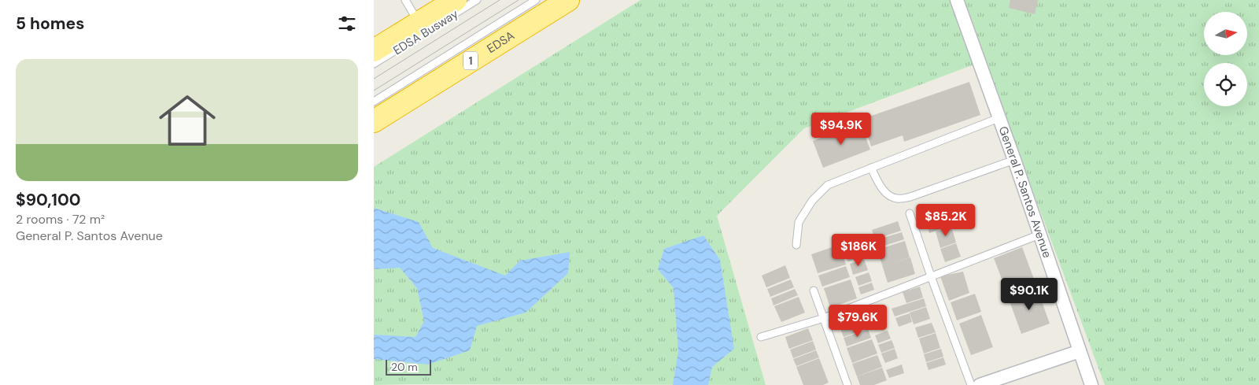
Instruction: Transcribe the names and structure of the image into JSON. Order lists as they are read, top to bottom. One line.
{"streets":{"highway":["EDSA","1"],"street":["General P. Santos Avenue"],"lane":["EDSA Busway"]},"scale_bar":"20 m","north":"right","page":{"heading":"5 homes","list":[{"name":"$90,100","note":"2 rooms · 72 m² · General P. Santos Avenue"}],"price":["$94.9K","$85.2K","$186K","$90.1K","$79.6K"],"scale":"20 m"}}
